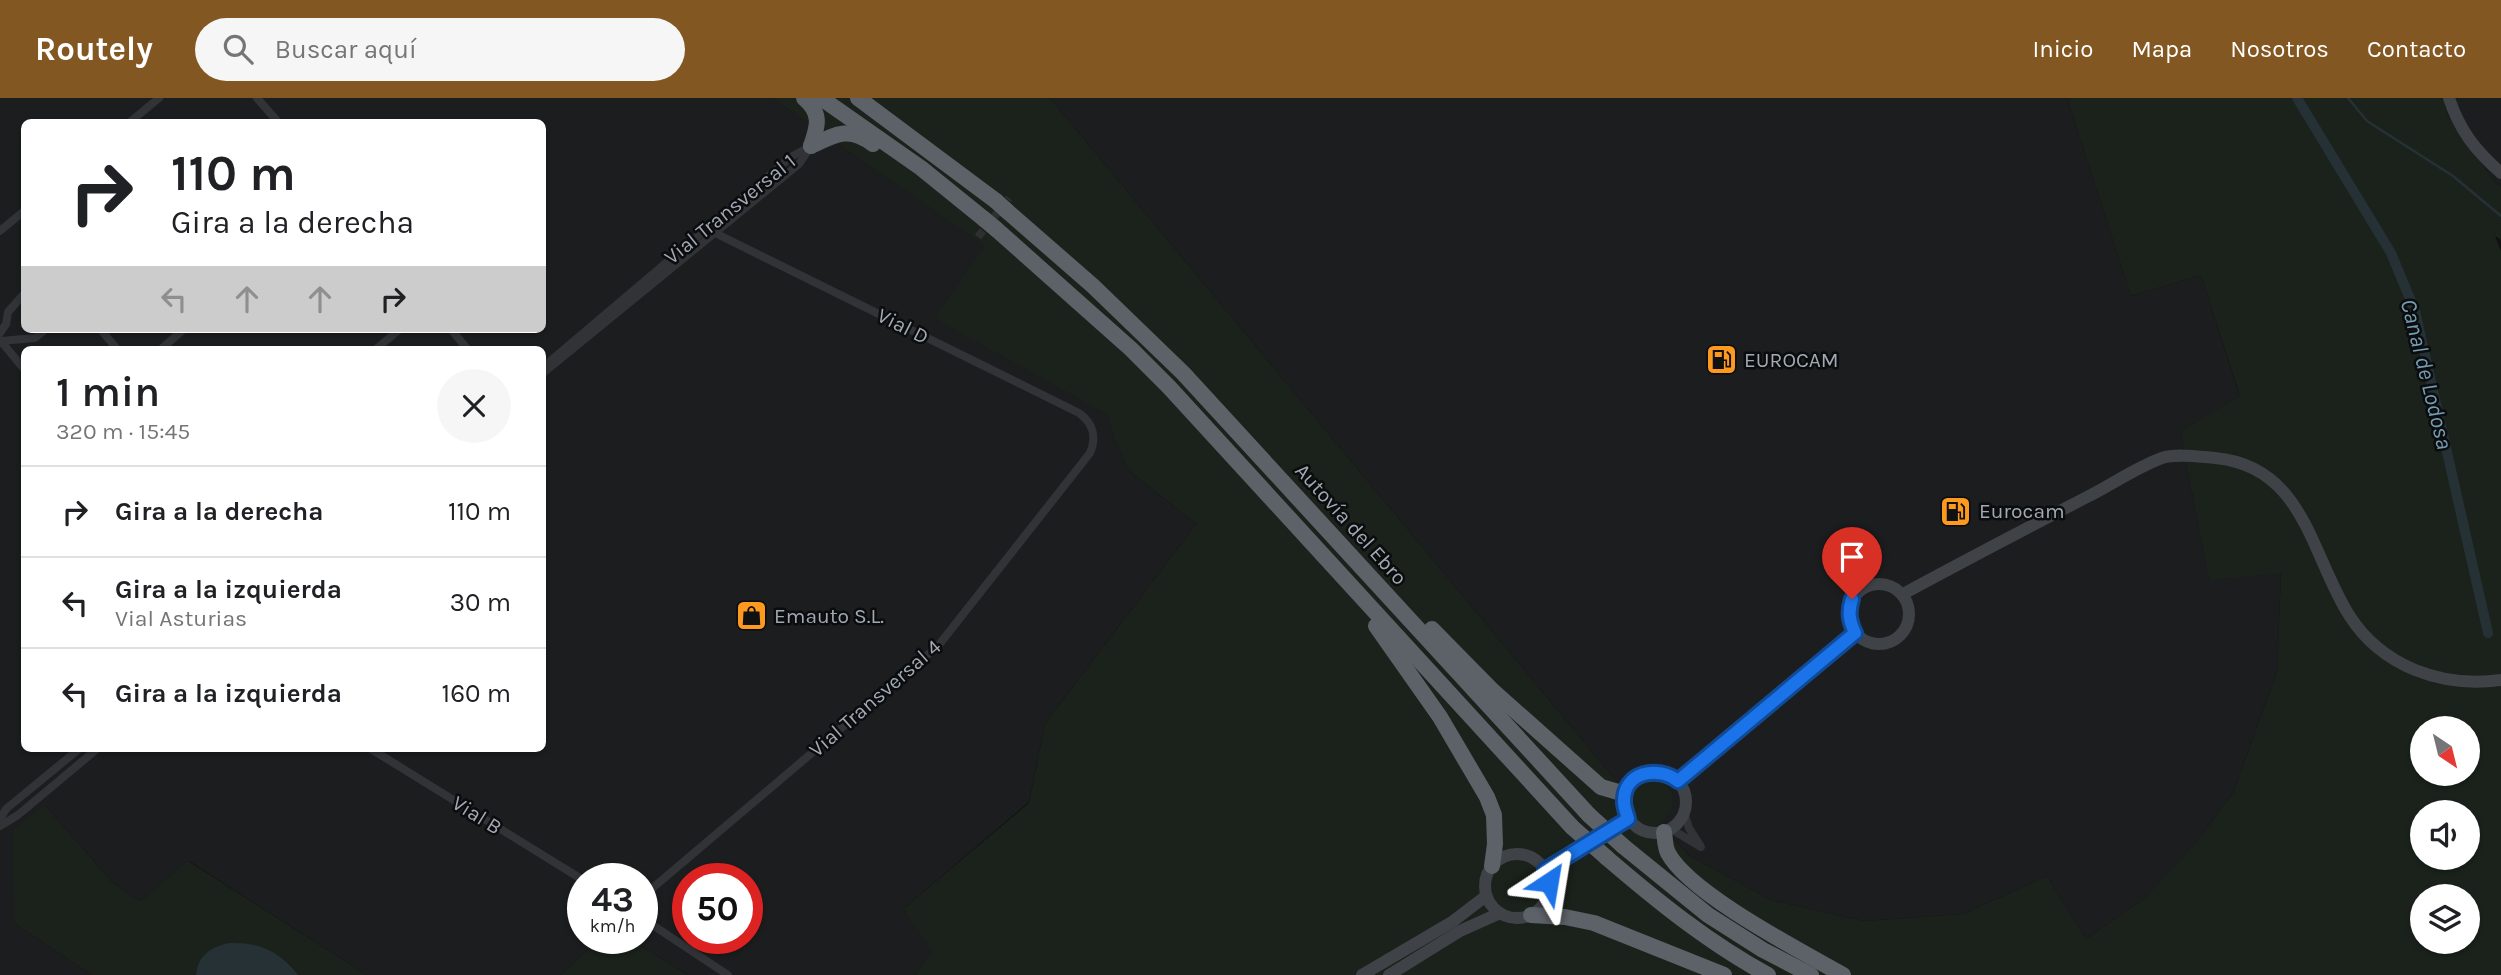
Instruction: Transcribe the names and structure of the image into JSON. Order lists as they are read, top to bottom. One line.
{"streets":{"highway":["Autovía del Ebro"],"street":["Vial Transversal 1","Vial D","Vial Transversal 4","Vial B"]},"crossings":[["Vial Transversal 1","Vial D"],["Vial D","Vial Transversal 4"]],"water":["Canal de Lodosa"],"places":{"fuel station":["EUROCAM","Eurocam"],"shop":["Emauto S.L."]},"north":"bottom right","page":{"header":"Routely","search":"Buscar aquí","nav":["Inicio","Mapa","Nosotros","Contacto"],"turn":["110 m","Gira a la derecha"],"heading":["1 min","320 m · 15:45"],"list":[{"name":"Gira a la derecha","value":"110 m"},{"name":"Gira a la izquierda","note":"Vial Asturias","value":"30 m"},{"name":"Gira a la izquierda","value":"160 m"}],"speed":"43 km/h","limit":"50"}}
